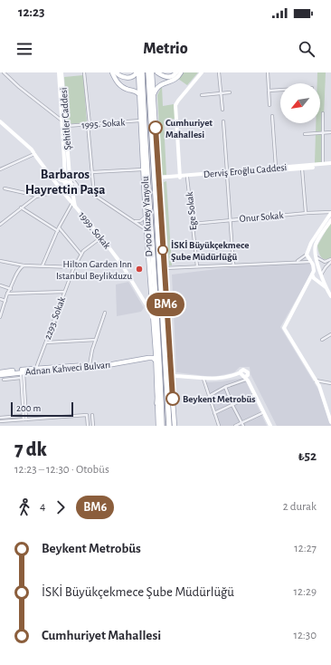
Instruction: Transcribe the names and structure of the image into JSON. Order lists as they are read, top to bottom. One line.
{"streets":{"main road":["Şehitler Caddesi","Derviş Eroğlu Caddesi","D-100 Kuzey Yanyolu","1999. Sokak","Adnan Kahveci Bulvarı"],"street":["1995. Sokak","Ege Sokak","Onur Sokak","2293. Sokak"]},"crossings":[["Şehitler Caddesi","1995. Sokak"],["Şehitler Caddesi","1999. Sokak"],["1995. Sokak","D-100 Kuzey Yanyolu"],["Derviş Eroğlu Caddesi","Ege Sokak"],["Ege Sokak","Onur Sokak"],["D-100 Kuzey Yanyolu","1999. Sokak"],["D-100 Kuzey Yanyolu","Adnan Kahveci Bulvarı"],["1999. Sokak","2293. Sokak"],["2293. Sokak","Adnan Kahveci Bulvarı"]],"districts":["Barbaros Hayrettin Paşa"],"places":["Cumhuriyet Mahallesi","İSKİ Büyükçekmece Şube Müdürlüğü","Hilton Garden Inn Istanbul Beylikduzu","Beykent Metrobüs"],"lines":["bus line BM6"],"scale_bar":"200 m","north":"bottom left","page":{"status":"12:23","header":"Metrio","on_map":"BM6","scale":"200 m","heading":["7 dk","12:23 – 12:30 · Otobüs","₺52"],"legs":["4","BM6","2 durak"],"list":[{"name":"Beykent Metrobüs","value":"12:27"},{"name":"İSKİ Büyükçekmece Şube Müdürlüğü","value":"12:29"},{"name":"Cumhuriyet Mahallesi","value":"12:30"}]}}
